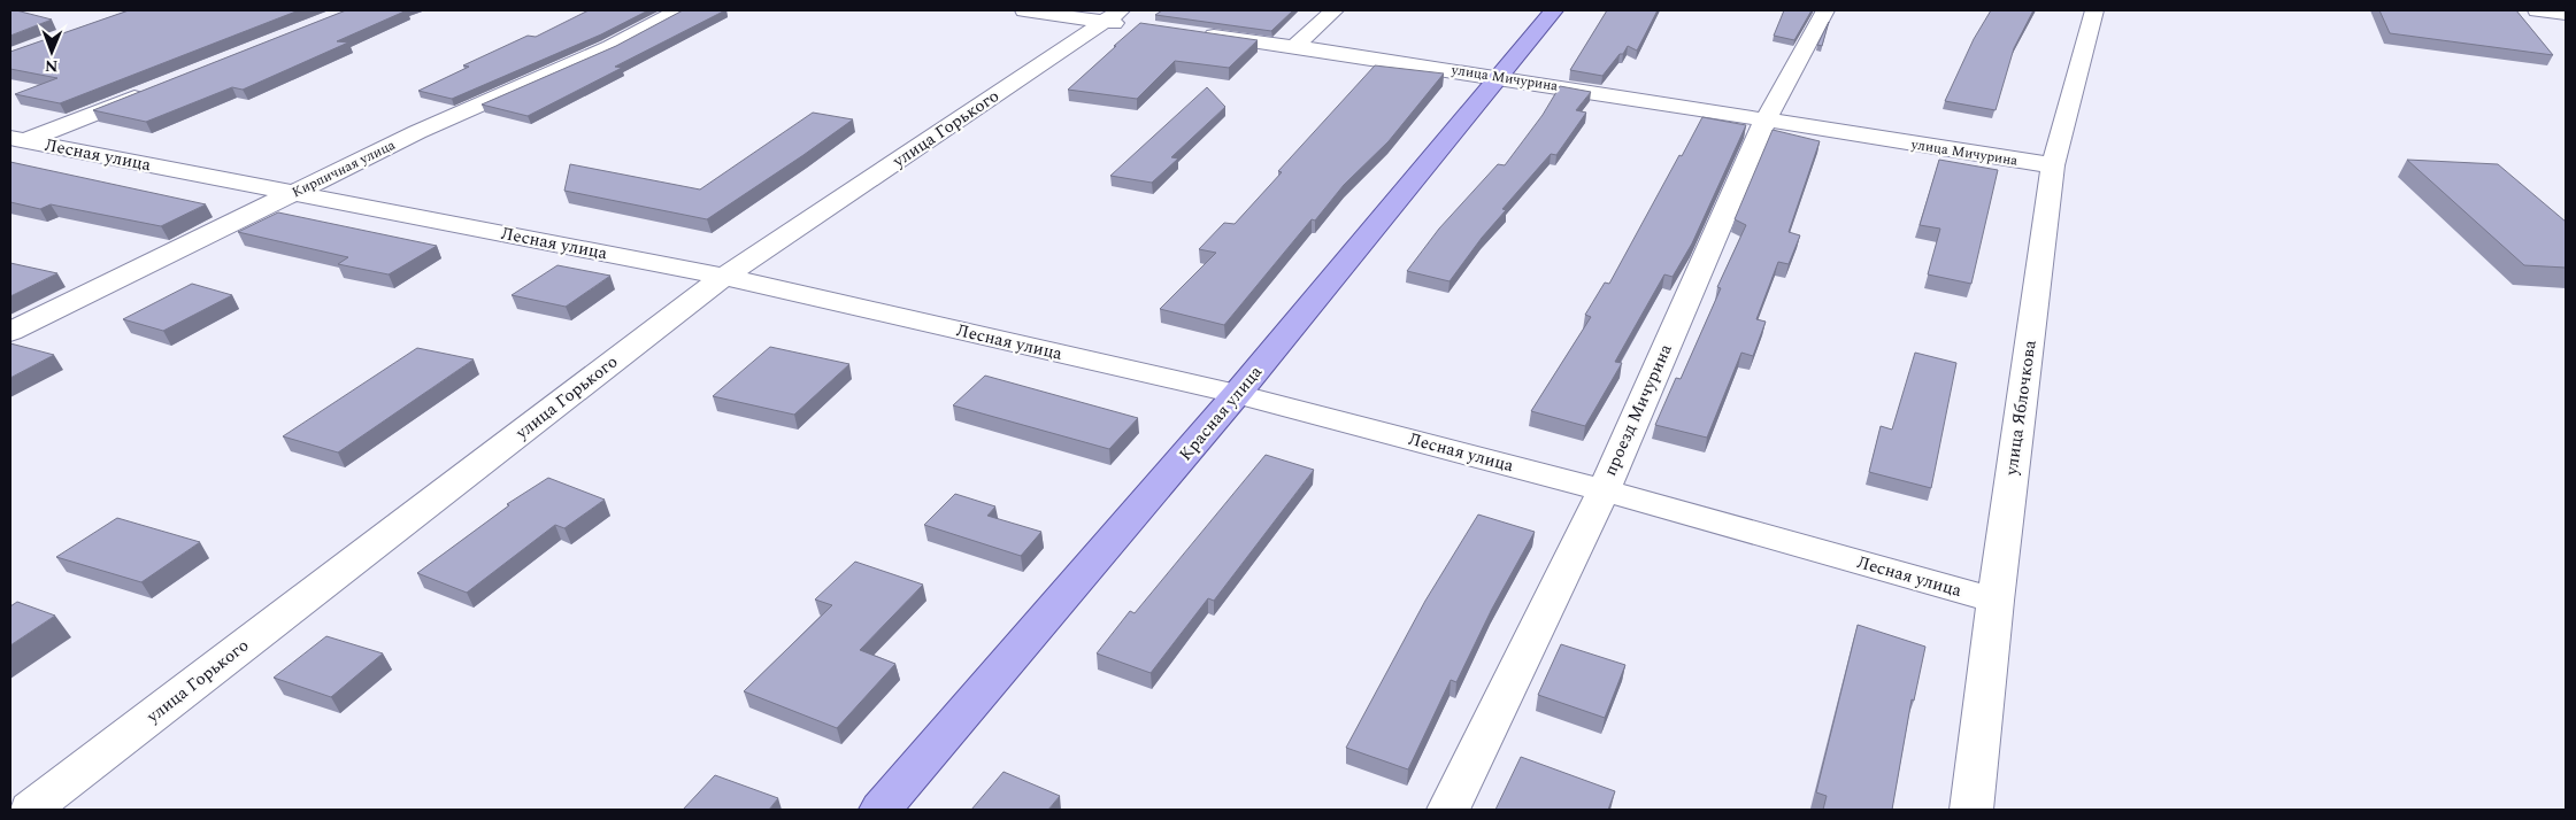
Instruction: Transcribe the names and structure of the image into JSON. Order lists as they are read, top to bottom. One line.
{"streets":{"main road":["Красная улица"],"street":["улица Мичурина","улица Горького","Лесная улица","Кирпичная улица","улица Яблочкова","проезд Мичурина"]},"crossings":[["улица Мичурина","улица Яблочкова"],["улица Мичурина","проезд Мичурина"],["улица Мичурина","Красная улица"],["улица Горького","Лесная улица"],["Лесная улица","Кирпичная улица"],["Лесная улица","улица Яблочкова"],["Лесная улица","проезд Мичурина"],["Лесная улица","Красная улица"]],"north":"bottom"}
